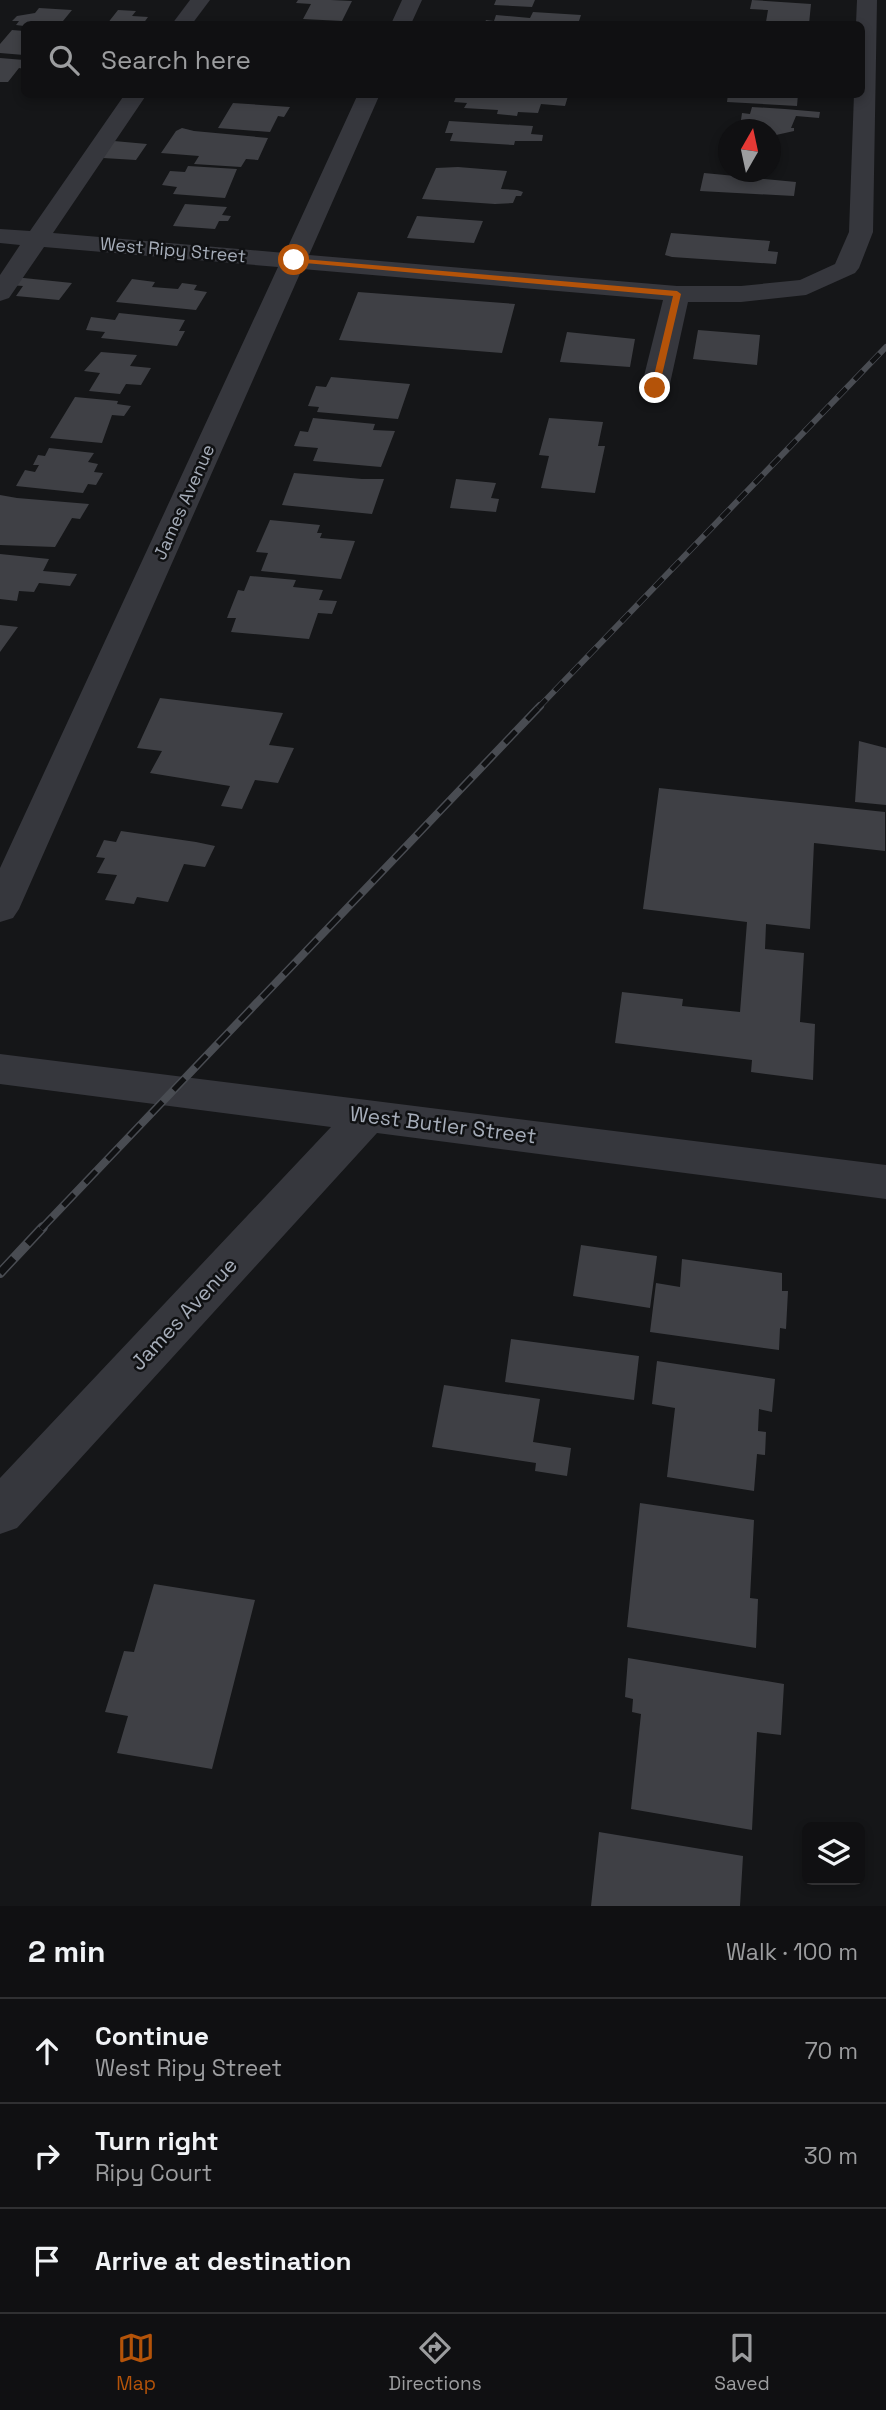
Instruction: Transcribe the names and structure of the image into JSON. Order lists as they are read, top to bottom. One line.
{"streets":{"street":["West Ripy Street","James Avenue","West Butler Street"]},"crossings":[["West Ripy Street","James Avenue"],["James Avenue","West Butler Street"]],"north":"top","page":{"search":"Search here","heading":["2 min","Walk · 100 m"],"list":[["Continue","West Ripy Street","70 m"],["Turn right","Ripy Court","30 m"],"Arrive at destination"],"nav":["Map","Directions","Saved"]}}
